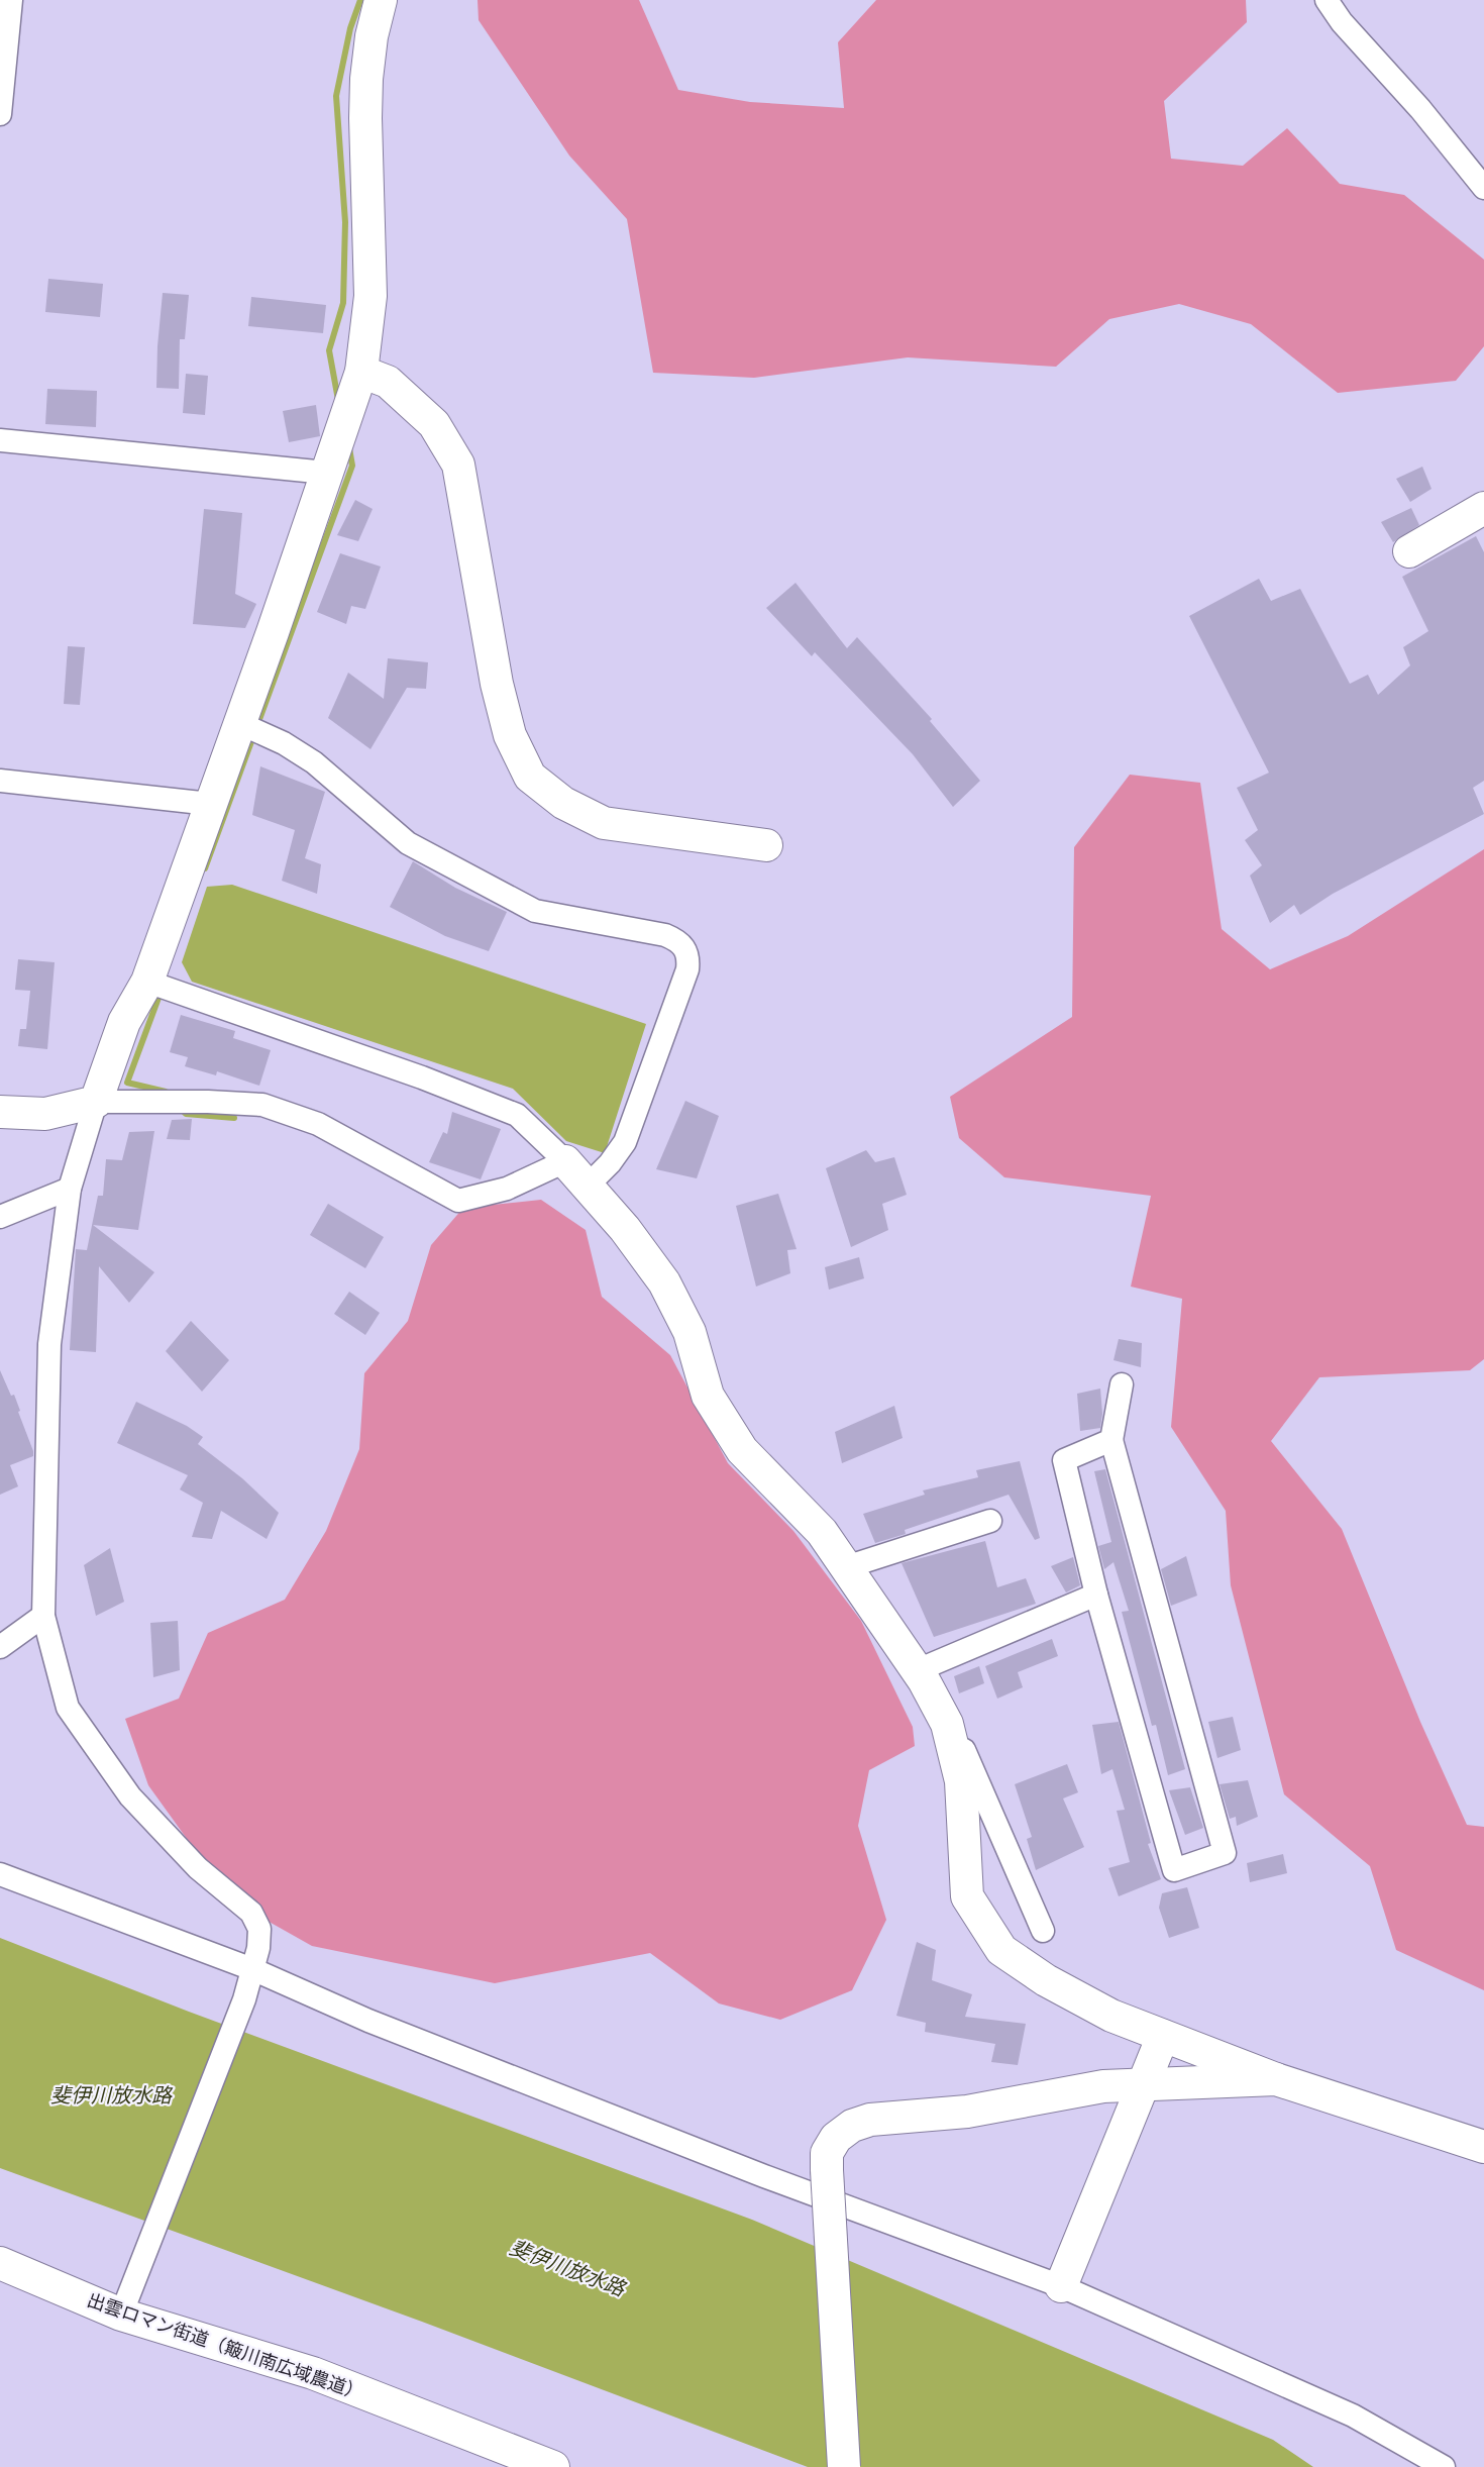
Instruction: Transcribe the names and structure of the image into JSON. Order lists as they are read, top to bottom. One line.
{"streets":{"street":["出雲ロマン街道（簸川南広域農道）"]},"water":["斐伊川放水路"]}
